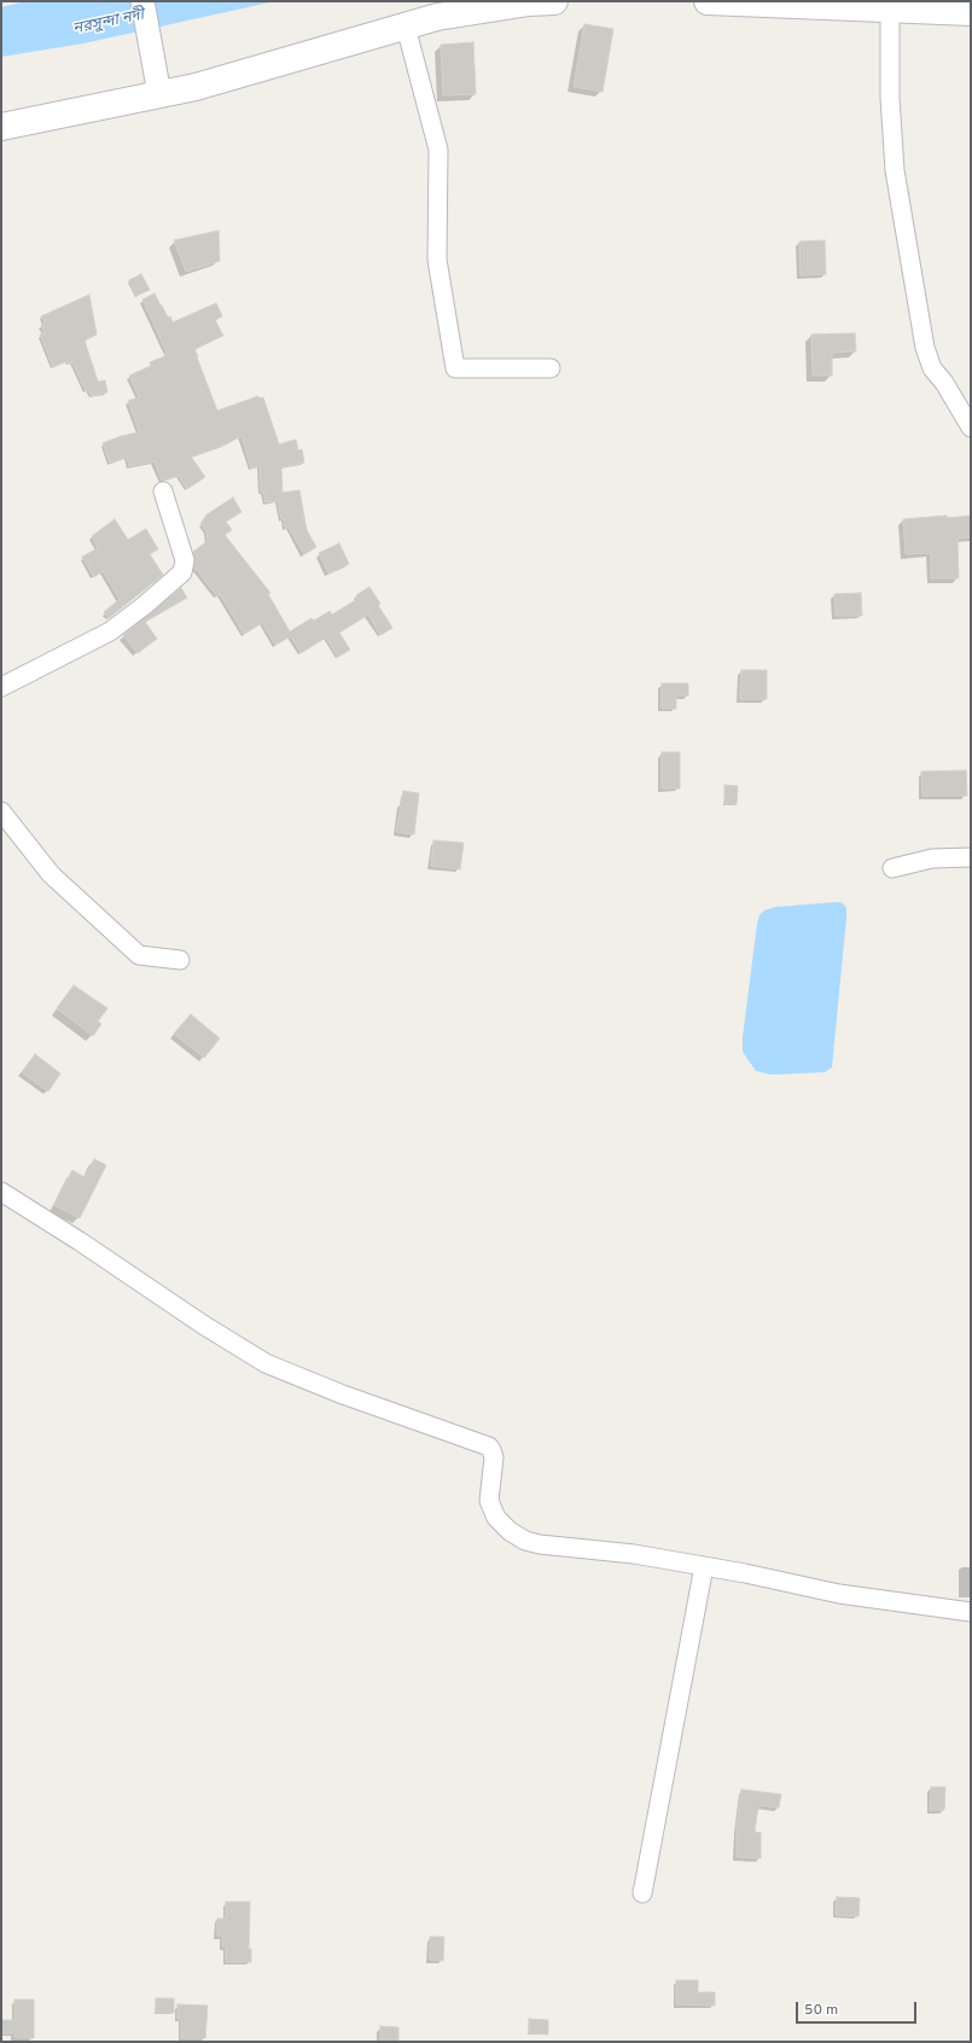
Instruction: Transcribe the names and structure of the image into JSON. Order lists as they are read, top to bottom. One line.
{"water":["নরসুন্দা নদী"],"scale_bar":"50 m"}
